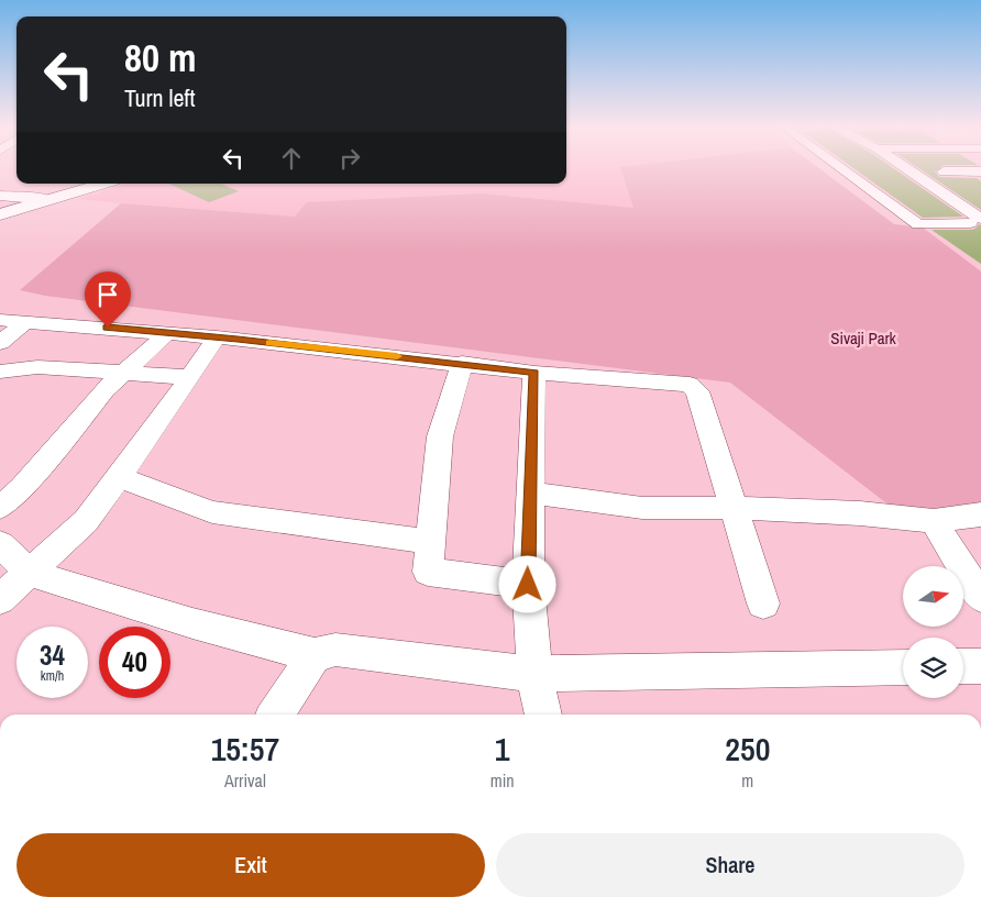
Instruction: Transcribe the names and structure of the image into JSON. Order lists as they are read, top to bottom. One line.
{"parks":["Sivaji Park"],"north":"right","page":{"turn":["80 m","Turn left"],"speed":"34 km/h","limit":"40","eta":["15:57","Arrival","1","min","250","m"],"buttons":["Exit","Share"]}}
